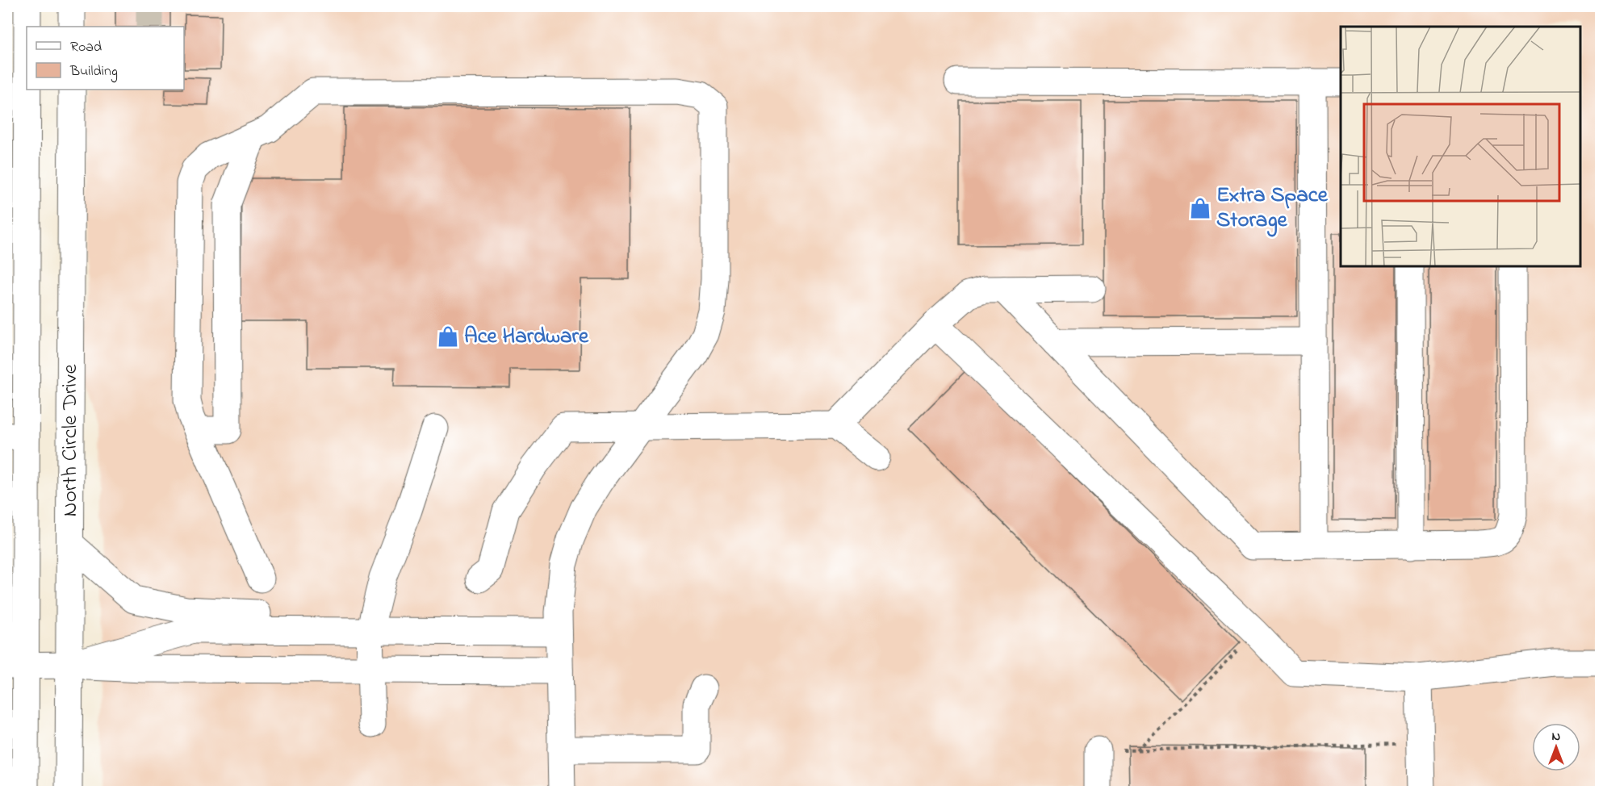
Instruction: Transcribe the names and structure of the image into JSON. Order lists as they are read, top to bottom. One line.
{"streets":{"main road":["North Circle Drive"]},"places":{"shop":["Extra Space Storage","Ace Hardware"]},"legend":["Road","Building"],"north":"top"}
